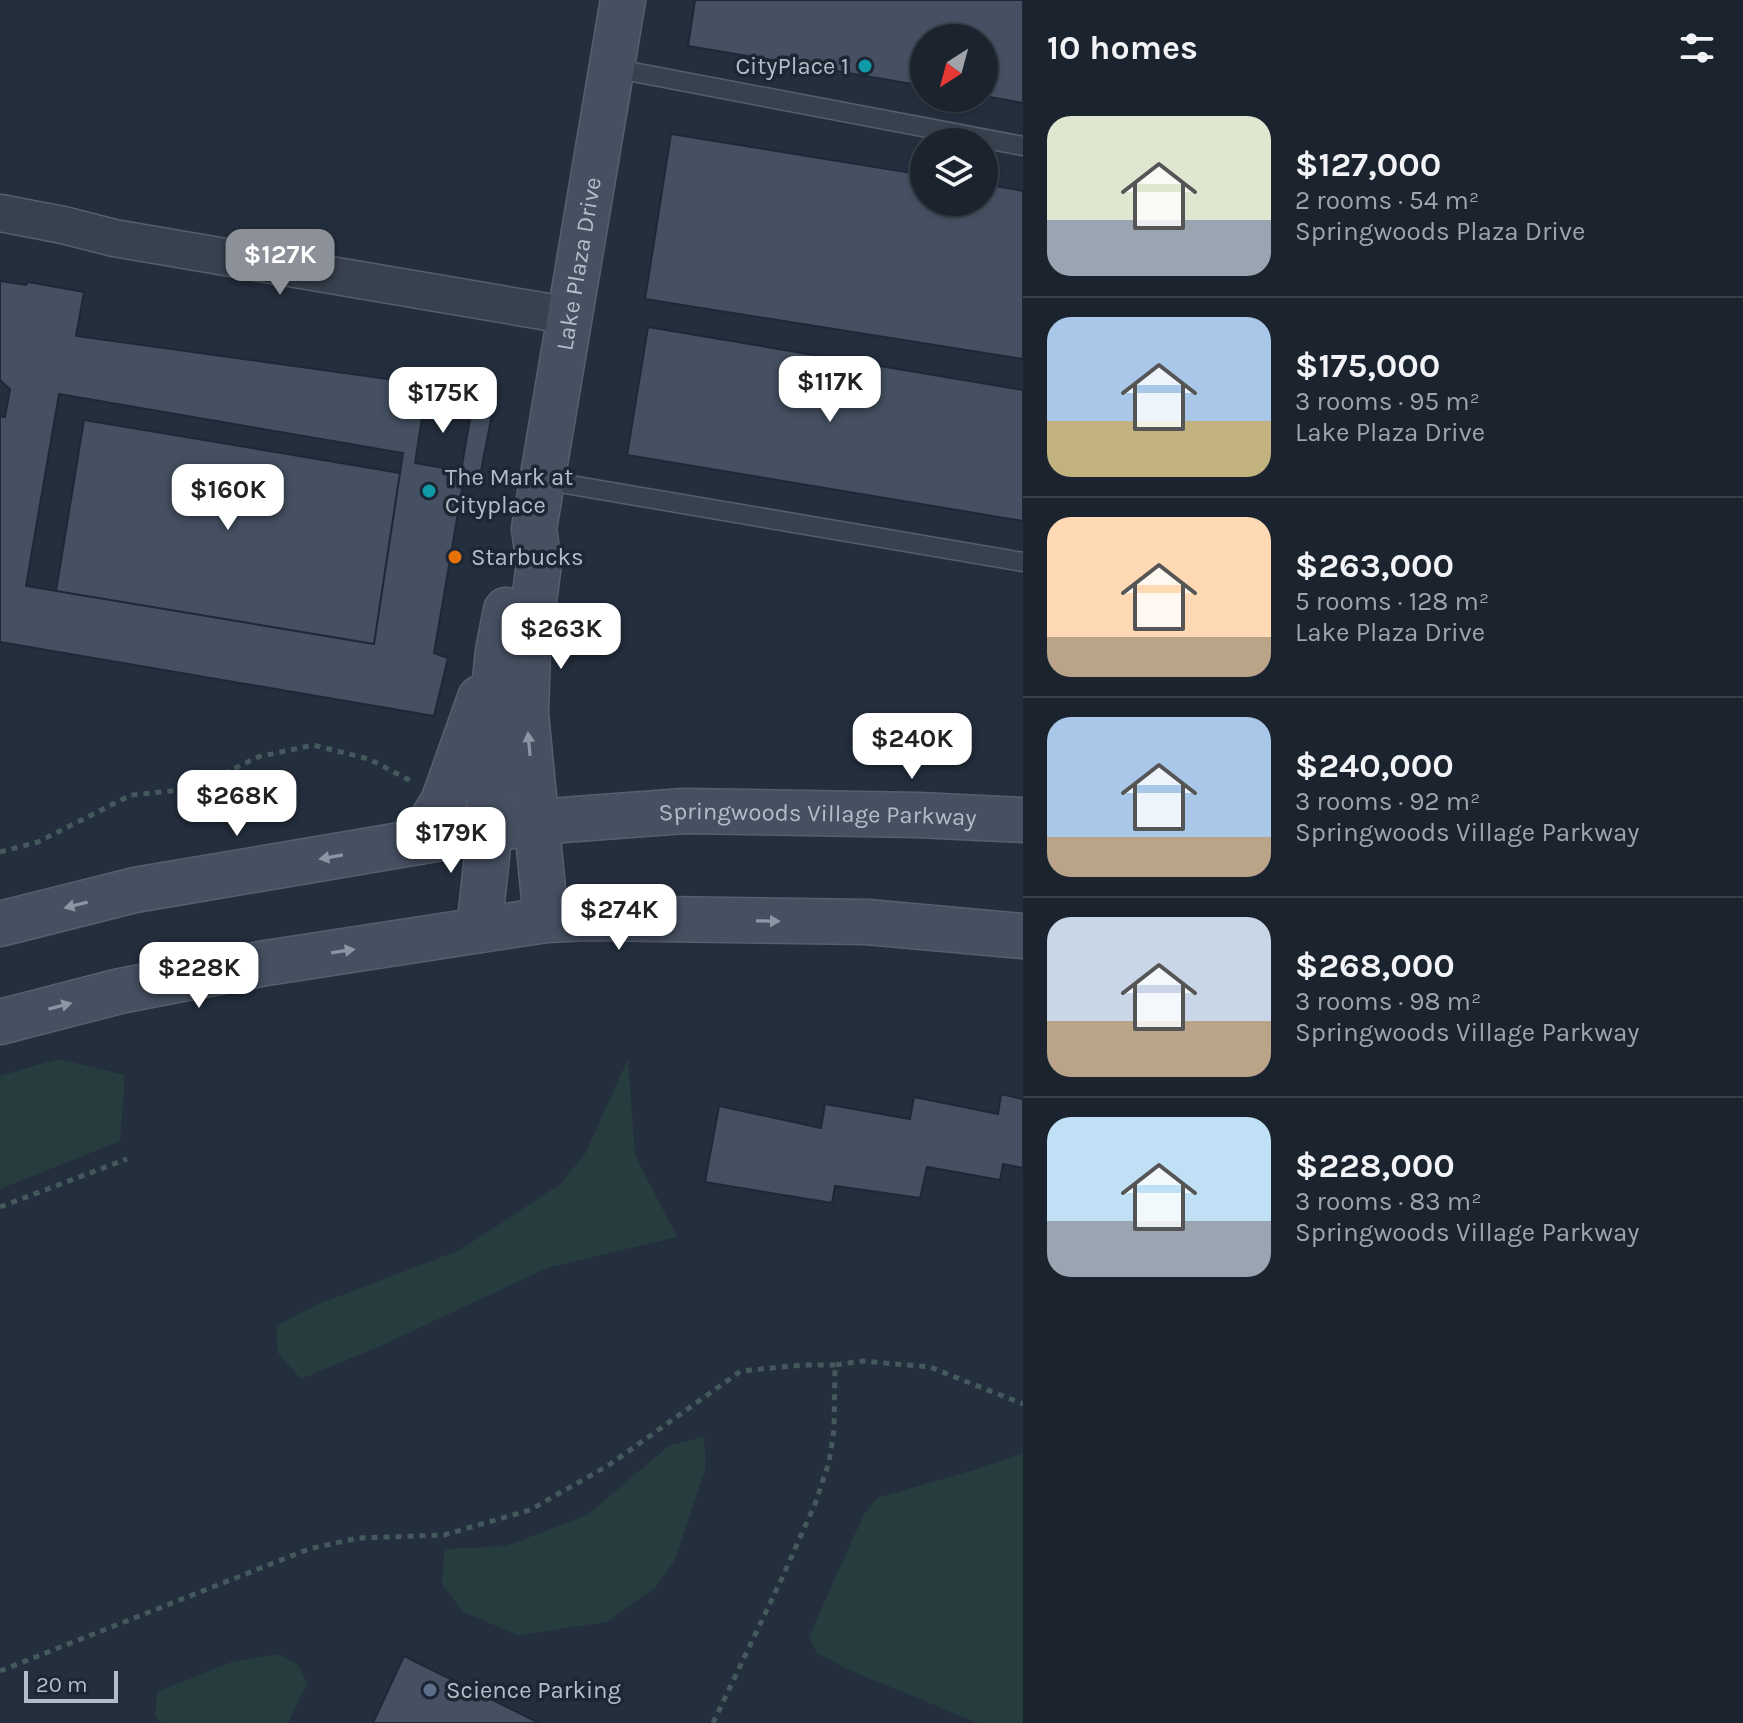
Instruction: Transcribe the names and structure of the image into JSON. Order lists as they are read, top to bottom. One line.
{"streets":{"main road":["Lake Plaza Drive","Springwoods Village Parkway"]},"crossings":[["Lake Plaza Drive","Springwoods Village Parkway"]],"places":["CityPlace 1","The Mark at Cityplace","Starbucks","Science Parking"],"scale_bar":"20 m","north":"bottom left","page":{"heading":"10 homes","list":[{"name":"$127,000","note":"2 rooms · 54 m² · Springwoods Plaza Drive"},{"name":"$175,000","note":"3 rooms · 95 m² · Lake Plaza Drive"},{"name":"$263,000","note":"5 rooms · 128 m² · Lake Plaza Drive"},{"name":"$240,000","note":"3 rooms · 92 m² · Springwoods Village Parkway"},{"name":"$268,000","note":"3 rooms · 98 m² · Springwoods Village Parkway"},{"name":"$228,000","note":"3 rooms · 83 m² · Springwoods Village Parkway"}],"price":["$127K","$117K","$175K","$160K","$263K","$240K","$268K","$179K","$274K","$228K"],"scale":"20 m"}}
